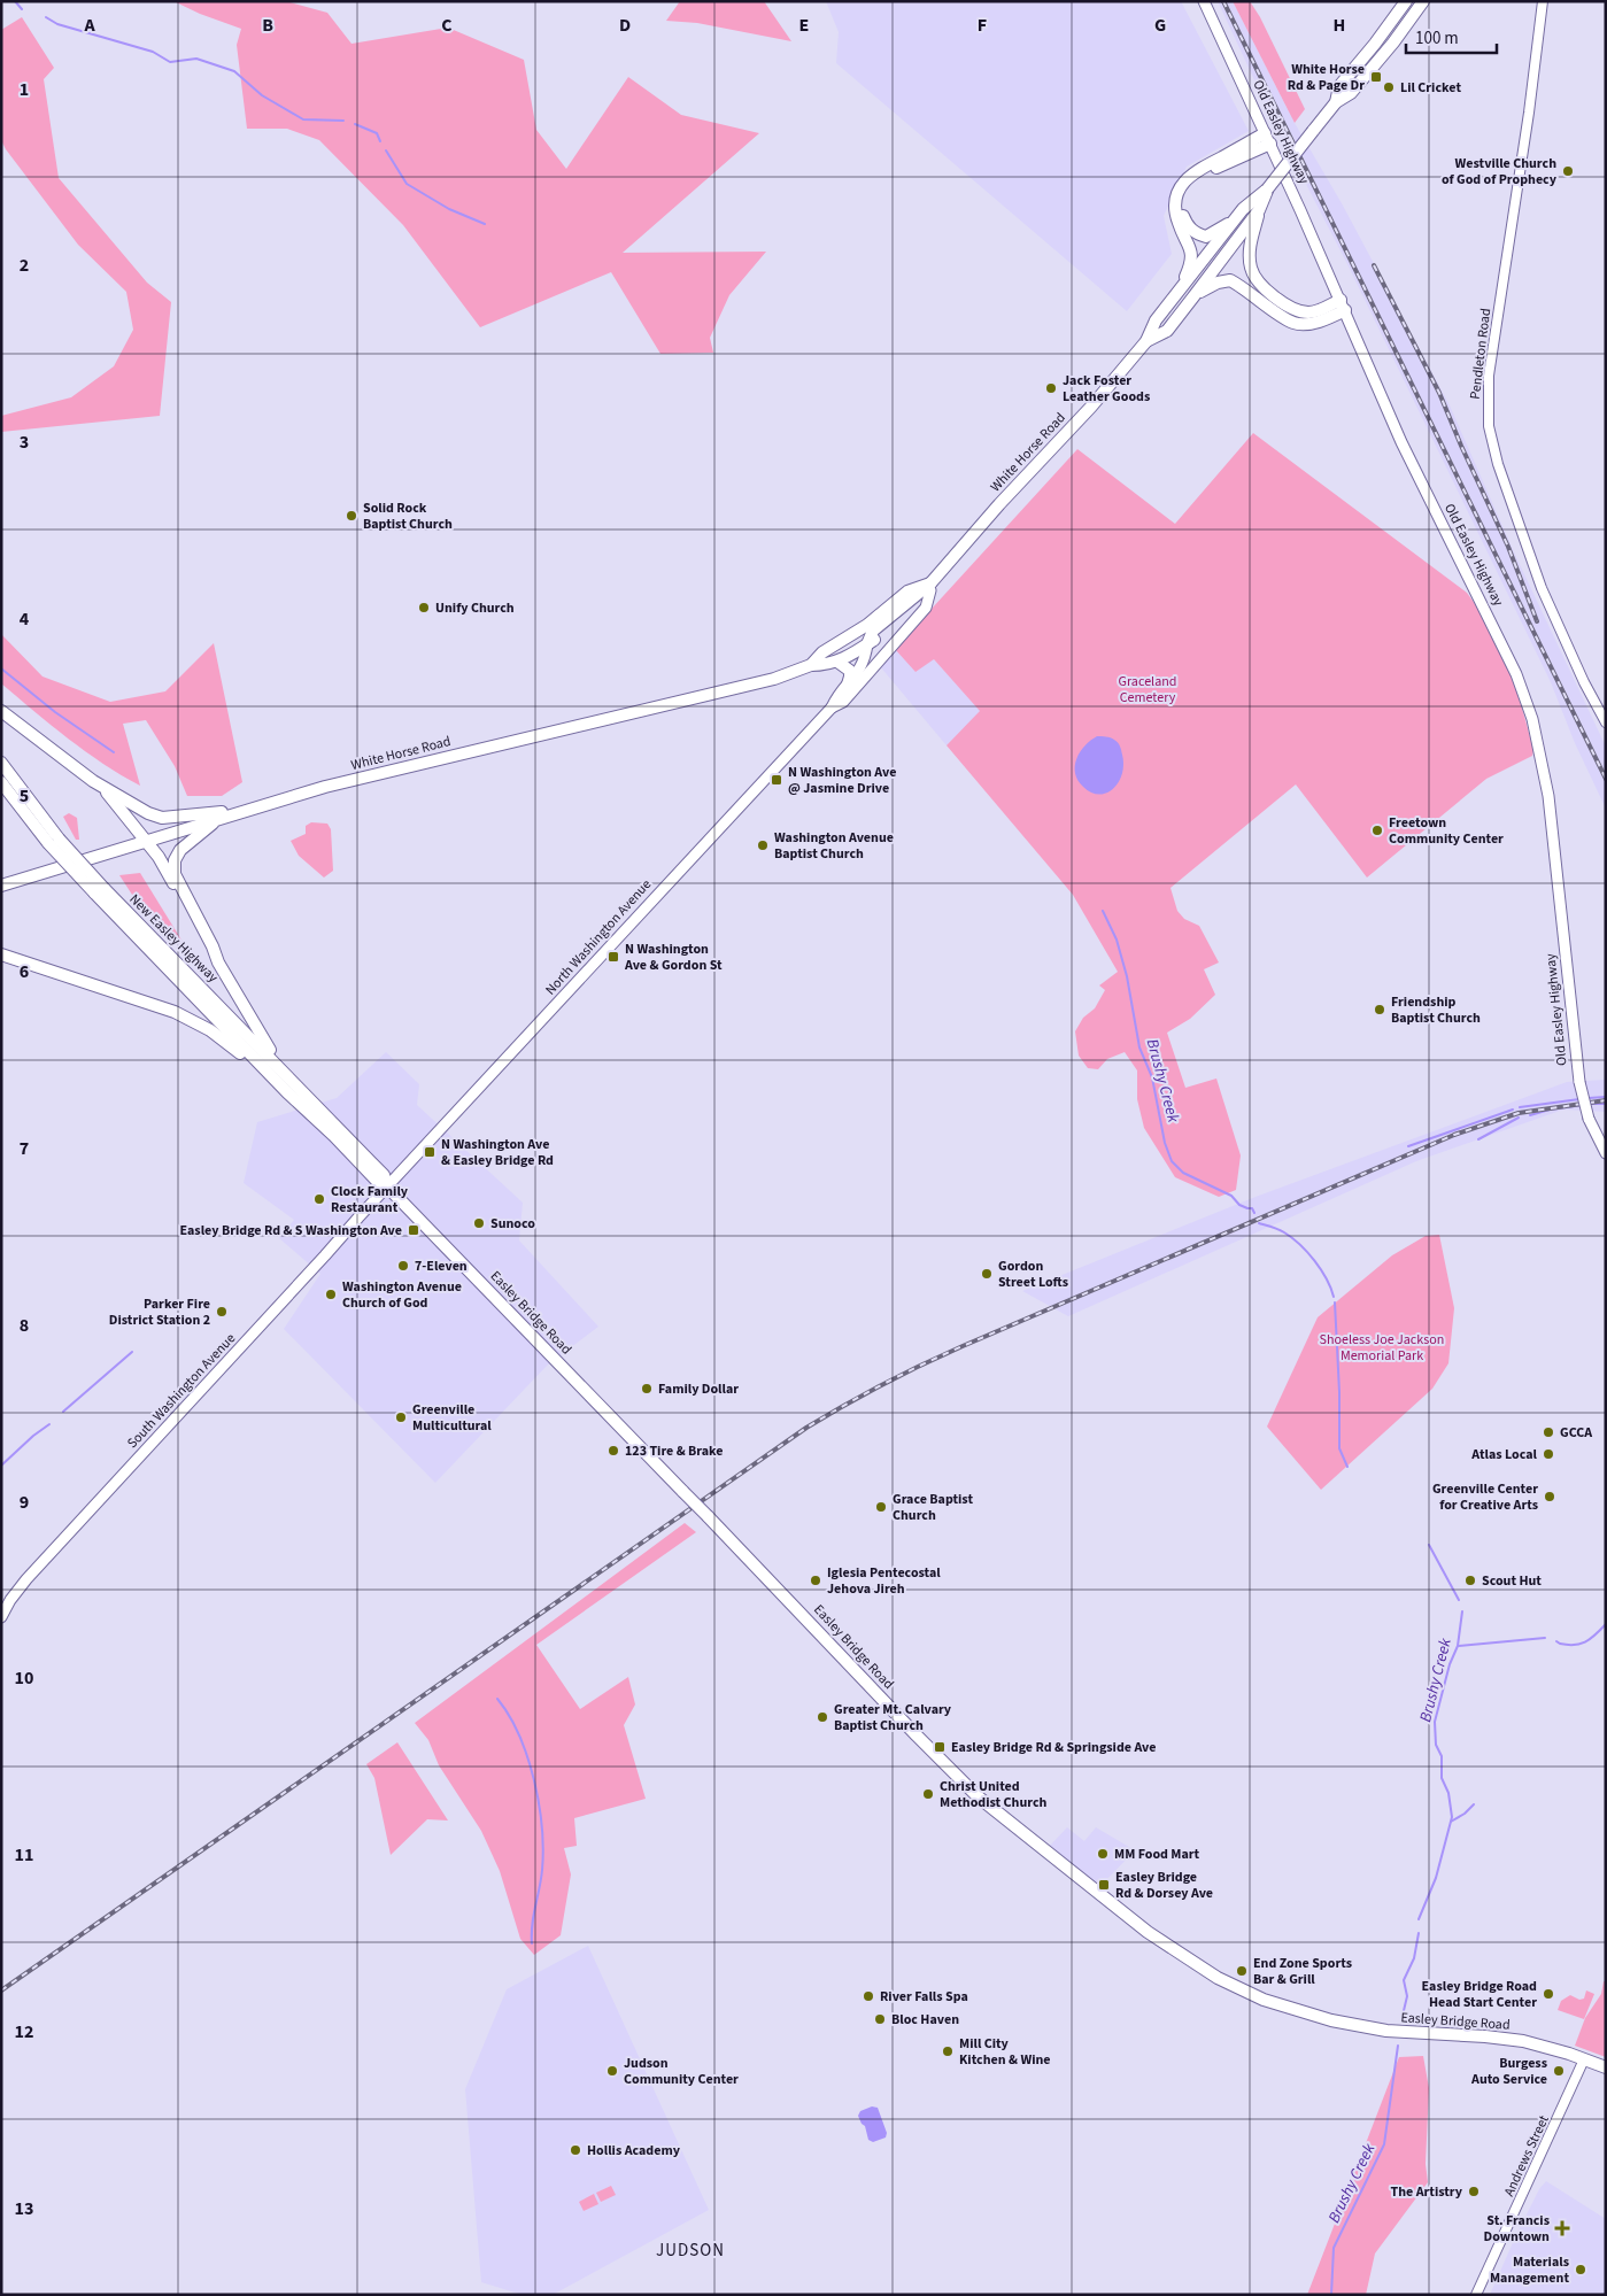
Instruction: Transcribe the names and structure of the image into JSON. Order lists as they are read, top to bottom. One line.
{"streets":{"highway":["White Horse Road","New Easley Highway","Easley Bridge Road"],"main road":["Old Easley Highway","North Washington Avenue","South Washington Avenue"],"street":["Pendleton Road","Andrews Street"]},"crossings":[["White Horse Road","North Washington Avenue"],["North Washington Avenue","Easley Bridge Road"],["North Washington Avenue","South Washington Avenue"],["New Easley Highway","Easley Bridge Road"],["Easley Bridge Road","South Washington Avenue"],["Easley Bridge Road","Andrews Street"]],"districts":["JUDSON"],"water":["Brushy Creek"],"parks":["Graceland Cemetery","Shoeless Joe Jackson Memorial Park"],"places":{"transit":["White Horse Rd & Page Dr","N Washington Ave @ Jasmine Drive","N Washington Ave & Gordon St","N Washington Ave & Easley Bridge Rd","Easley Bridge Rd & S Washington Ave","Easley Bridge Rd & Springside Ave","Easley Bridge Rd & Dorsey Ave"],"other":["Lil Cricket","Westville Church of God of Prophecy","Jack Foster Leather Goods","Solid Rock Baptist Church","Unify Church","Freetown Community Center","Washington Avenue Baptist Church","Friendship Baptist Church","Clock Family Restaurant","Sunoco","7-Eleven","Gordon Street Lofts","Washington Avenue Church of God","Parker Fire District Station 2","Family Dollar","Greenville Multicultural","GCCA","123 Tire & Brake","Atlas Local","Greenville Center for Creative Arts","Grace Baptist Church","Iglesia Pentecostal Jehova Jireh","Scout Hut","Greater Mt. Calvary Baptist Church","Christ United Methodist Church","MM Food Mart","End Zone Sports Bar & Grill","Easley Bridge Road Head Start Center","River Falls Spa","Bloc Haven","Mill City Kitchen & Wine","Judson Community Center","Burgess Auto Service","Hollis Academy","The Artistry","Materials Management"],"health":["St. Francis Downtown"]},"scale_bar":"100 m","grid":{"columns":["A","B","C","D","E","F","G","H"],"rows":["1","2","3","4","5","6","7","8","9","10","11","12","13"]}}
